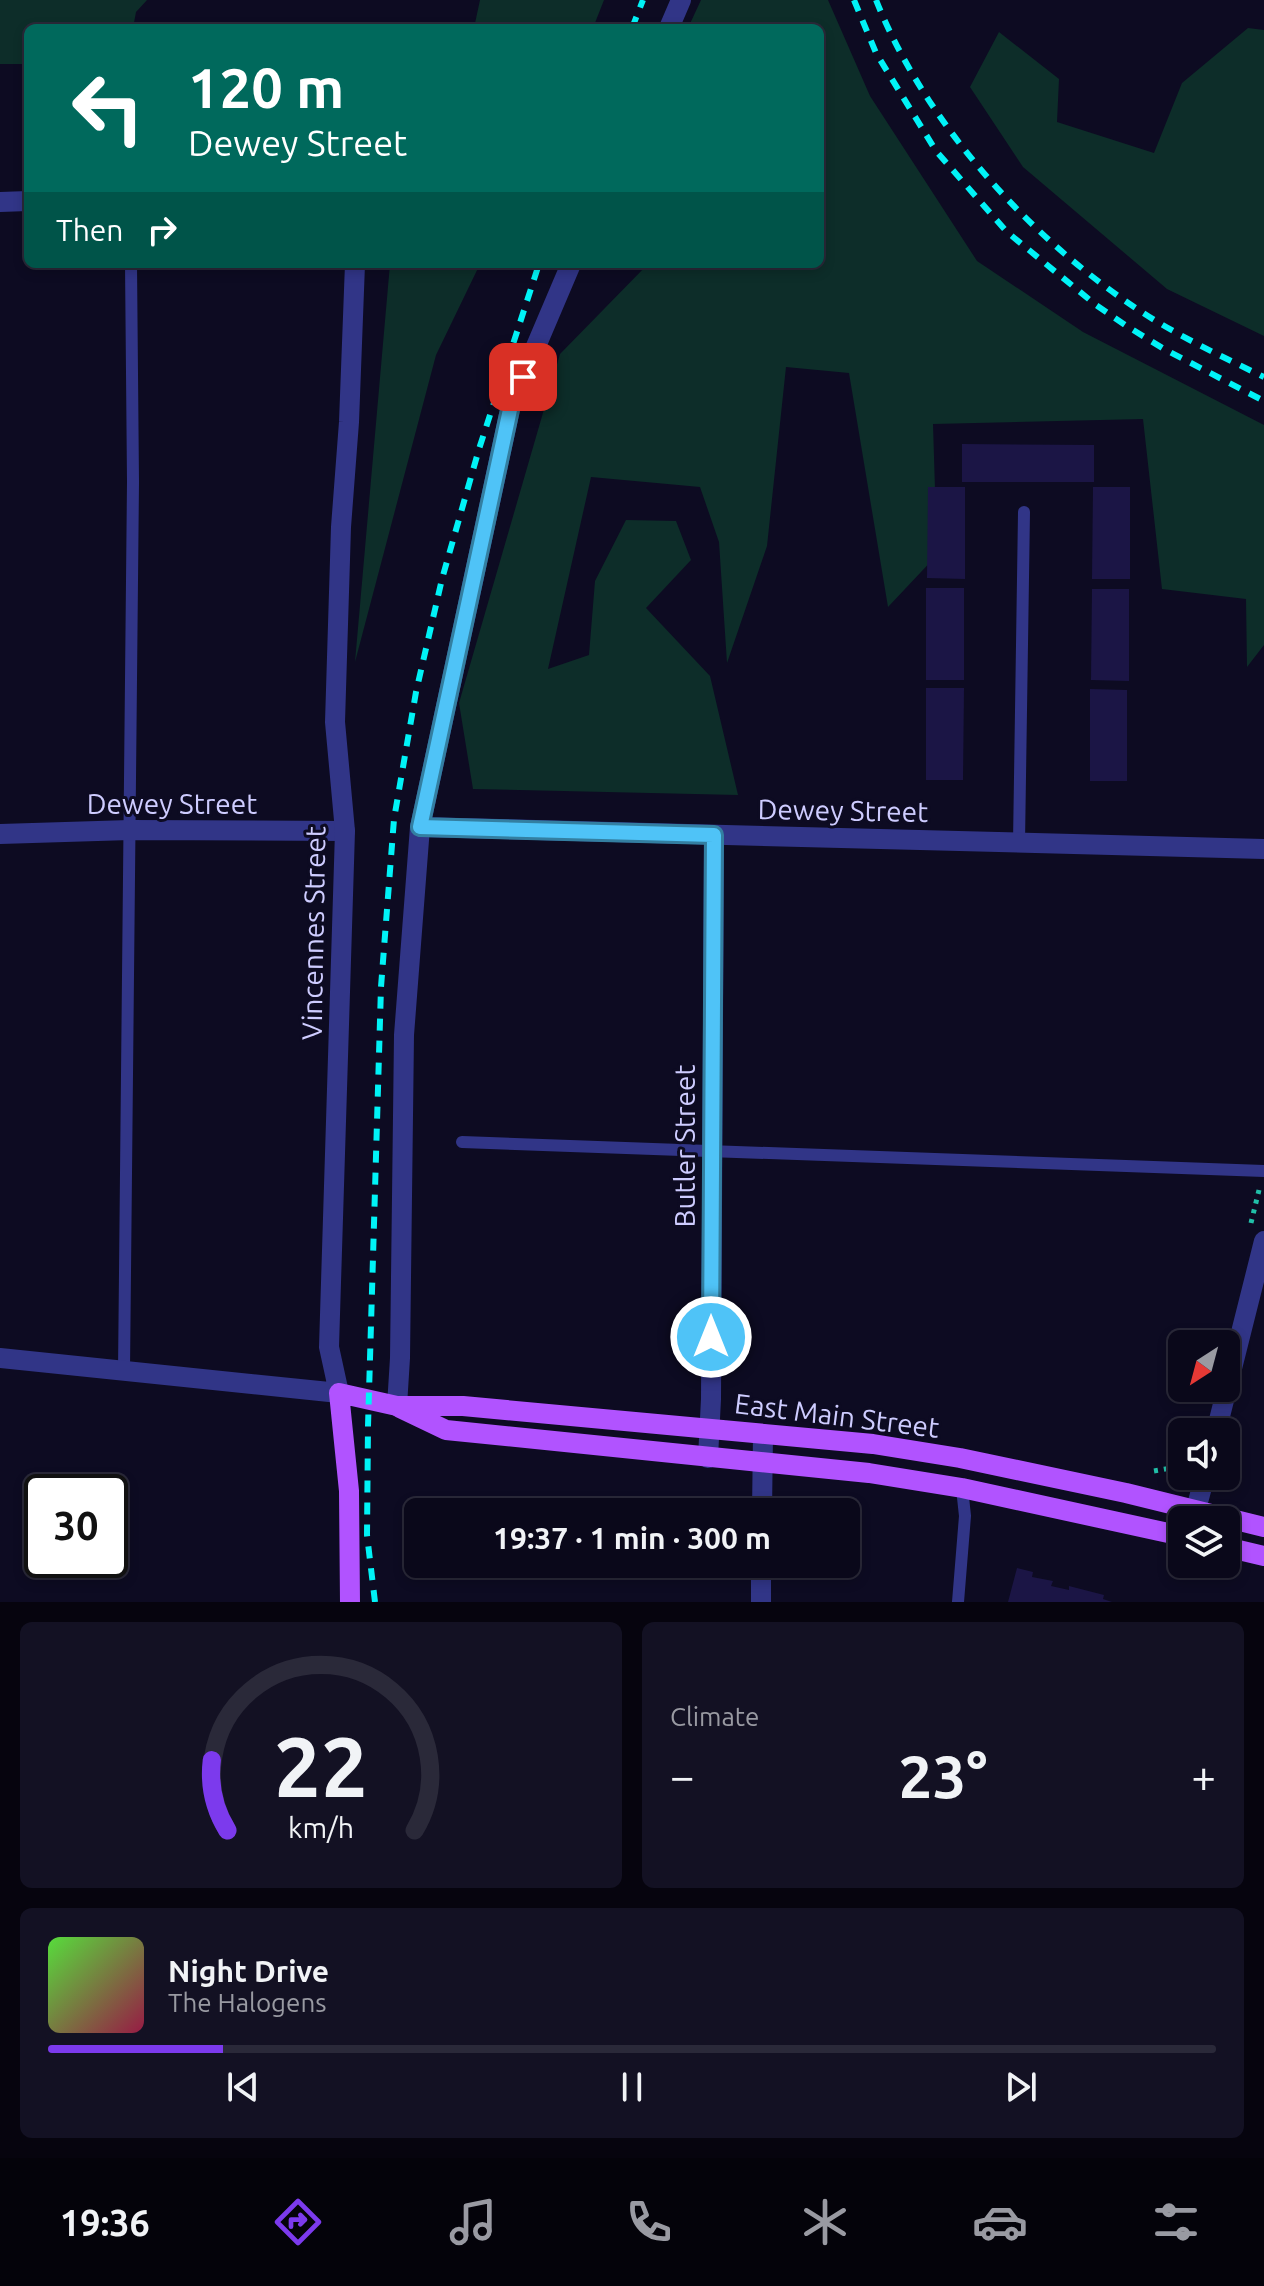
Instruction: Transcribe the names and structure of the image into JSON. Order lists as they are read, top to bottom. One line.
{"streets":{"main road":["Vincennes Street","East Main Street"],"street":["Dewey Street","Butler Street"]},"crossings":[["Dewey Street","Vincennes Street"],["Dewey Street","Butler Street"],["Vincennes Street","East Main Street"],["Butler Street","East Main Street"]],"north":"bottom left","page":{"turn":["120 m","Dewey Street"],"then":"Then","limit":"30","trip":"19:37 · 1 min · 300 m","tile":"Climate","heat":["−","23°","+"],"song":["Night Drive","The Halogens"],"tabs":"19:36","gauge":["22","km/h"]}}
